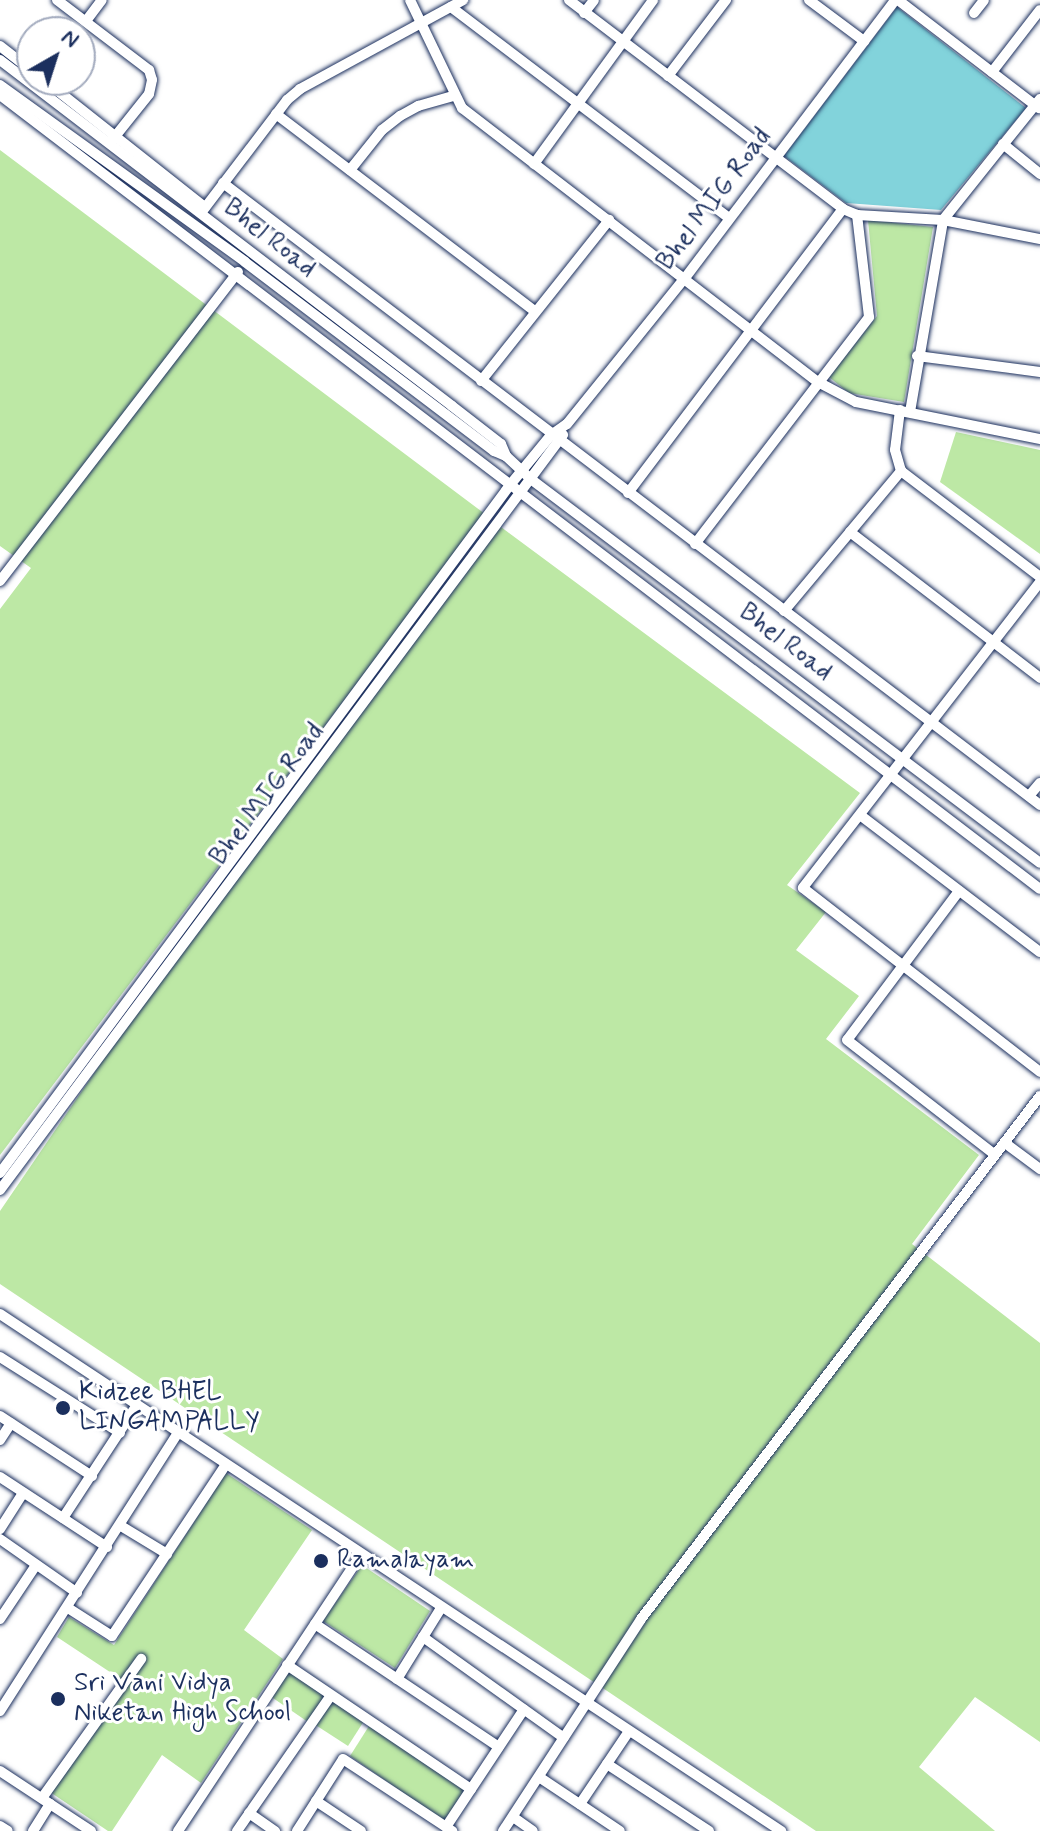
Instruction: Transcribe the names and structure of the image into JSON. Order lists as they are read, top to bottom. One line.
{"streets":{"street":["Bhel MIG Road","Bhel Road"]},"crossings":[["Bhel MIG Road","Bhel Road"]],"places":["Kidzee BHEL LINGAMPALLY","Ramalayam","Sri Vani Vidya Niketan High School"],"north":"top right"}
